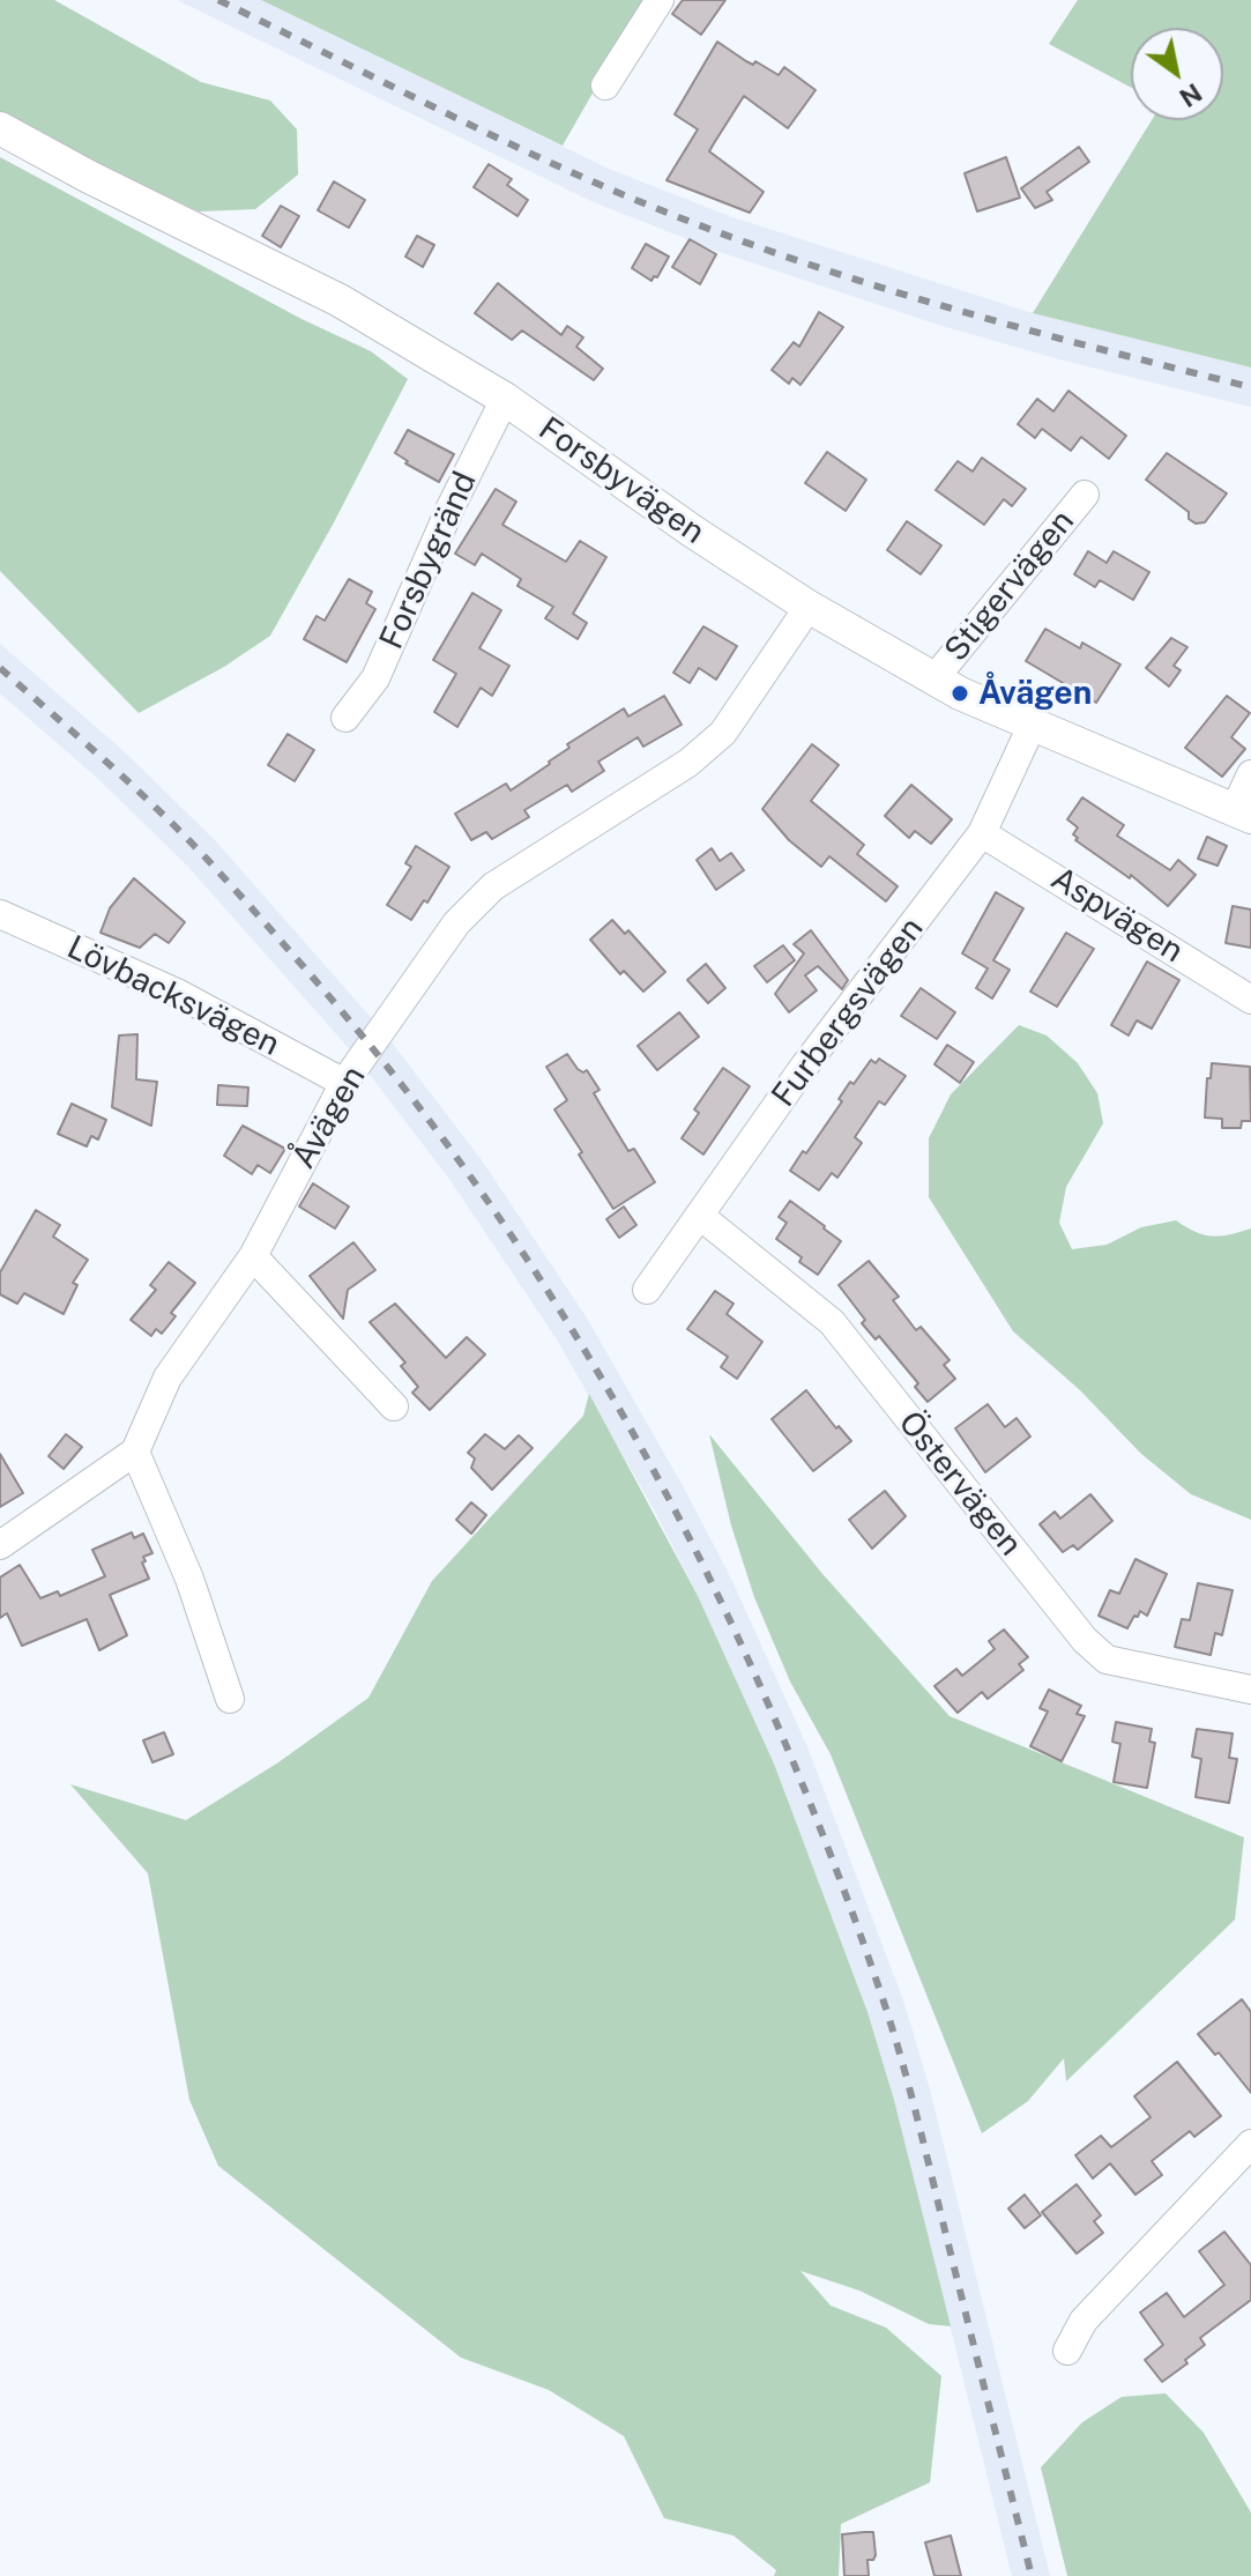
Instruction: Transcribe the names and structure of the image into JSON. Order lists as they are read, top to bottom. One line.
{"streets":{"street":["Forsbyvägen","Forsbygränd","Stigervägen","Aspvägen","Lövbacksvägen","Furbergsvägen","Åvägen","Östervägen"]},"crossings":[["Forsbyvägen","Forsbygränd"],["Forsbyvägen","Stigervägen"],["Forsbyvägen","Furbergsvägen"],["Forsbyvägen","Åvägen"],["Aspvägen","Furbergsvägen"],["Lövbacksvägen","Åvägen"],["Furbergsvägen","Östervägen"]],"places":["Åvägen"],"north":"bottom right"}
